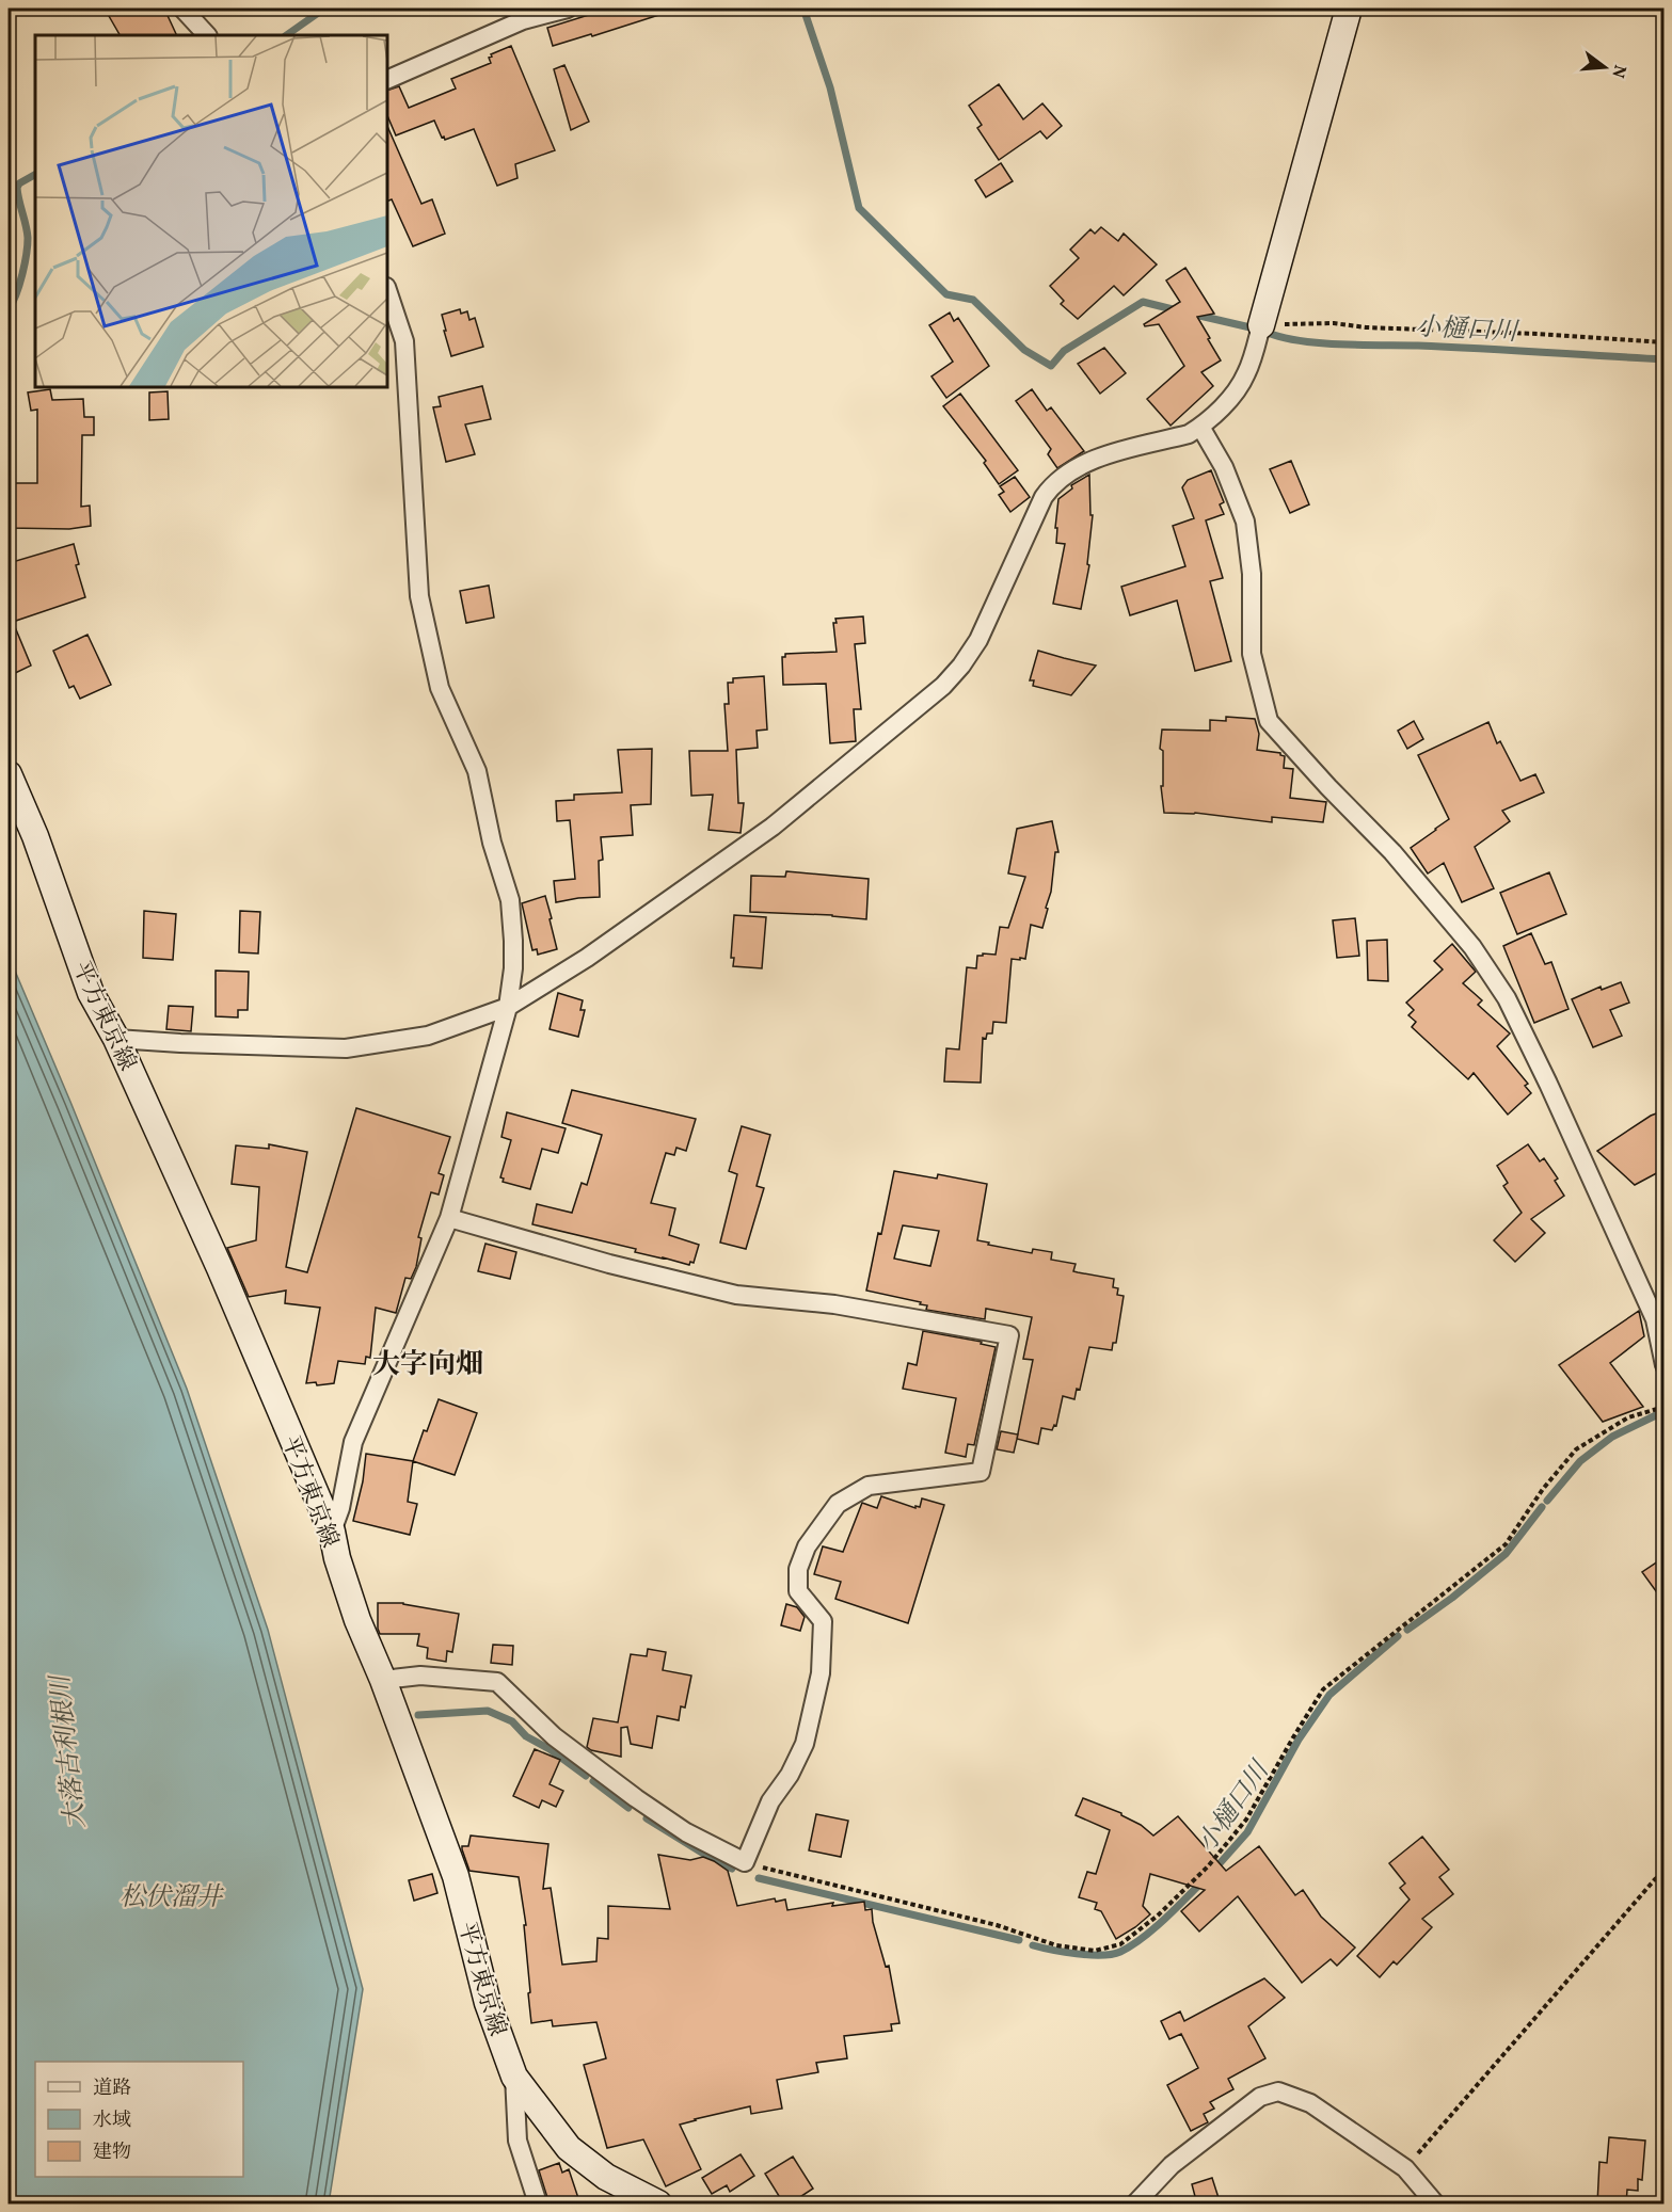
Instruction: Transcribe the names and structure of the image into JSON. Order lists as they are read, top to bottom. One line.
{"streets":{"main road":["平方東京線"]},"districts":["大字向畑"],"water":["小樋口川","大落古利根川","松伏溜井"],"legend":["道路","水域","建物"],"north":"right"}
